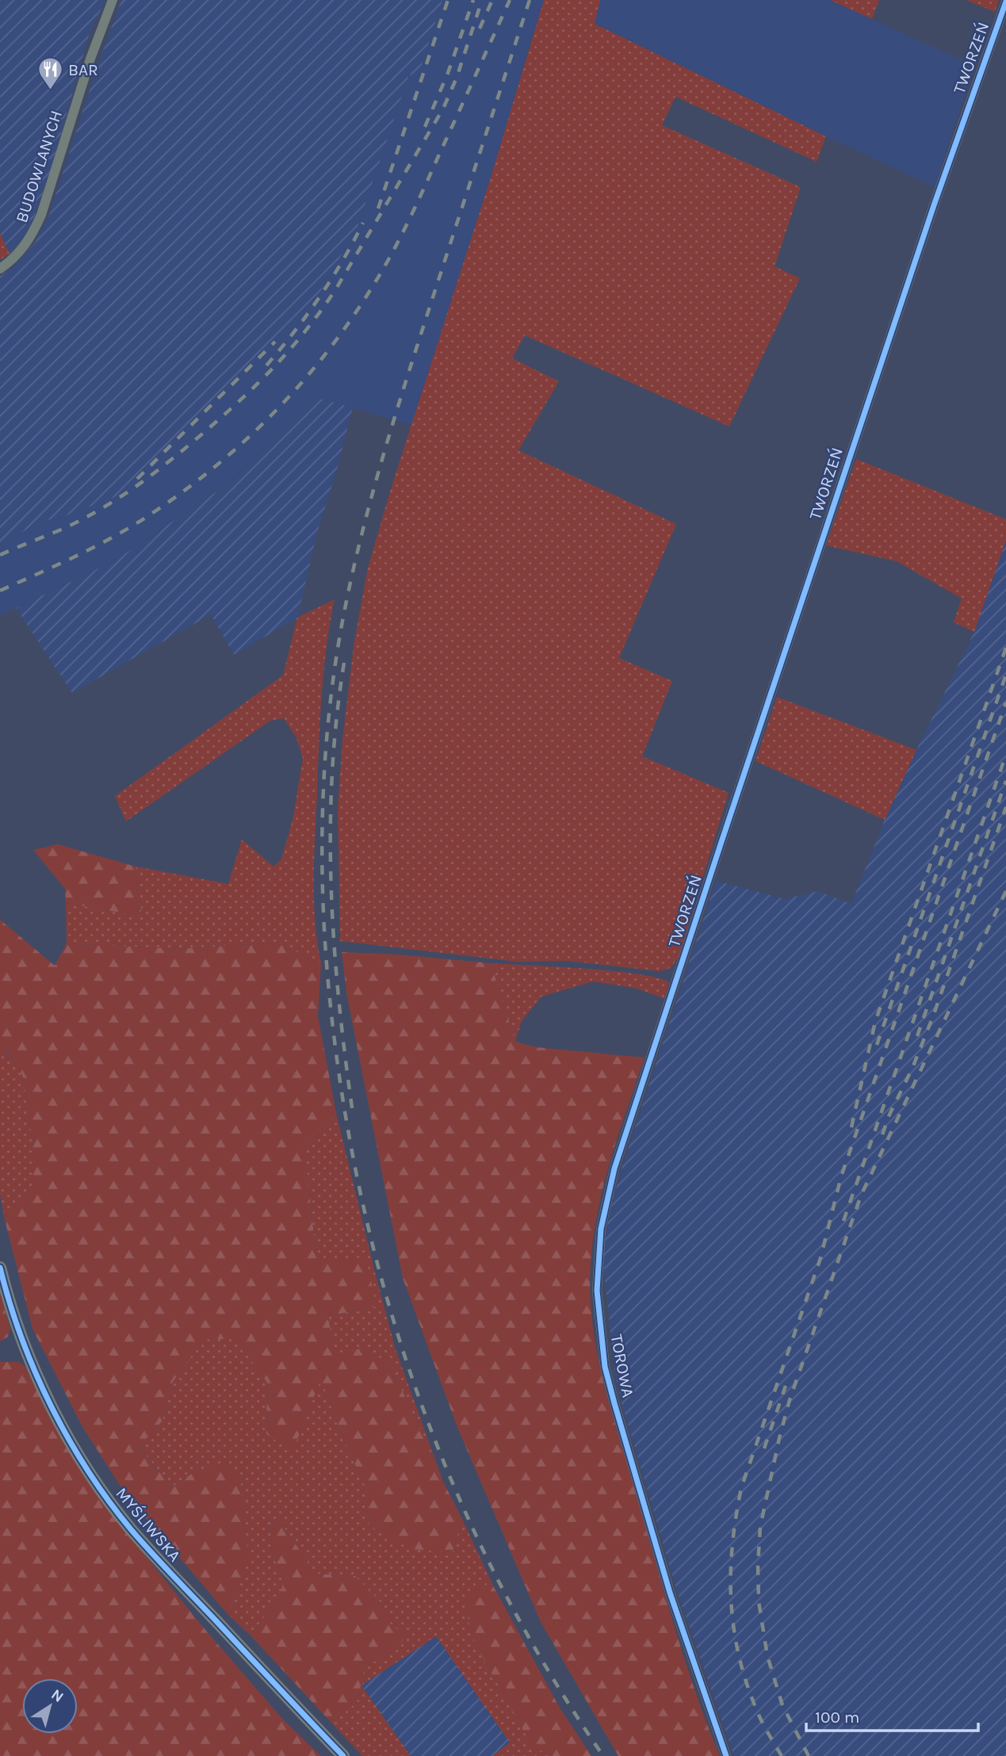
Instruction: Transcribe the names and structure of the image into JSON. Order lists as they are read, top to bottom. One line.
{"streets":{"street":["TWORZEŃ","BUDOWLANYCH","TOROWA","MYŚLIWSKA"]},"crossings":[["TWORZEŃ","TOROWA"]],"places":{"restaurant":["BAR"]},"scale_bar":"100 m","north":"top right"}
